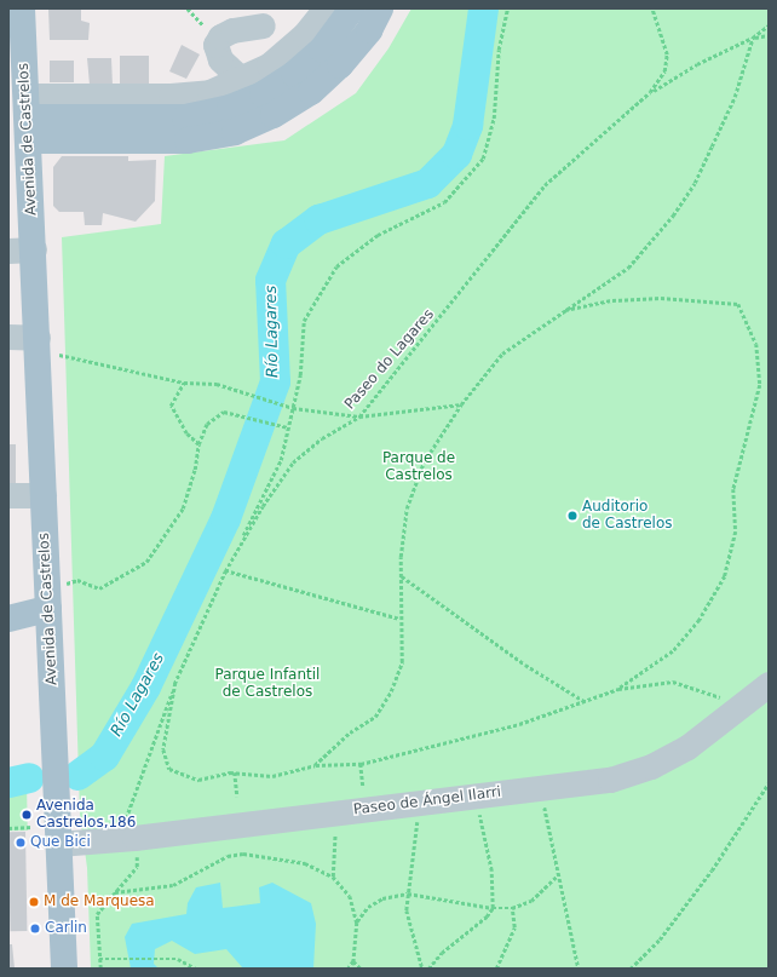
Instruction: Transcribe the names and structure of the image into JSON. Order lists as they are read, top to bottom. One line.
{"streets":{"main road":["Avenida de Castrelos"],"street":["Paseo de Ángel Ilarri"],"path":["Paseo do Lagares"]},"crossings":[["Avenida de Castrelos","Paseo de Ángel Ilarri"],["Paseo do Lagares","Paseo de Ángel Ilarri"]],"water":["Río Lagares"],"parks":["Parque de Castrelos","Parque Infantil de Castrelos"],"places":["Auditorio de Castrelos","Avenida Castrelos,186","Que Bici","M de Marquesa","Carlin"]}
